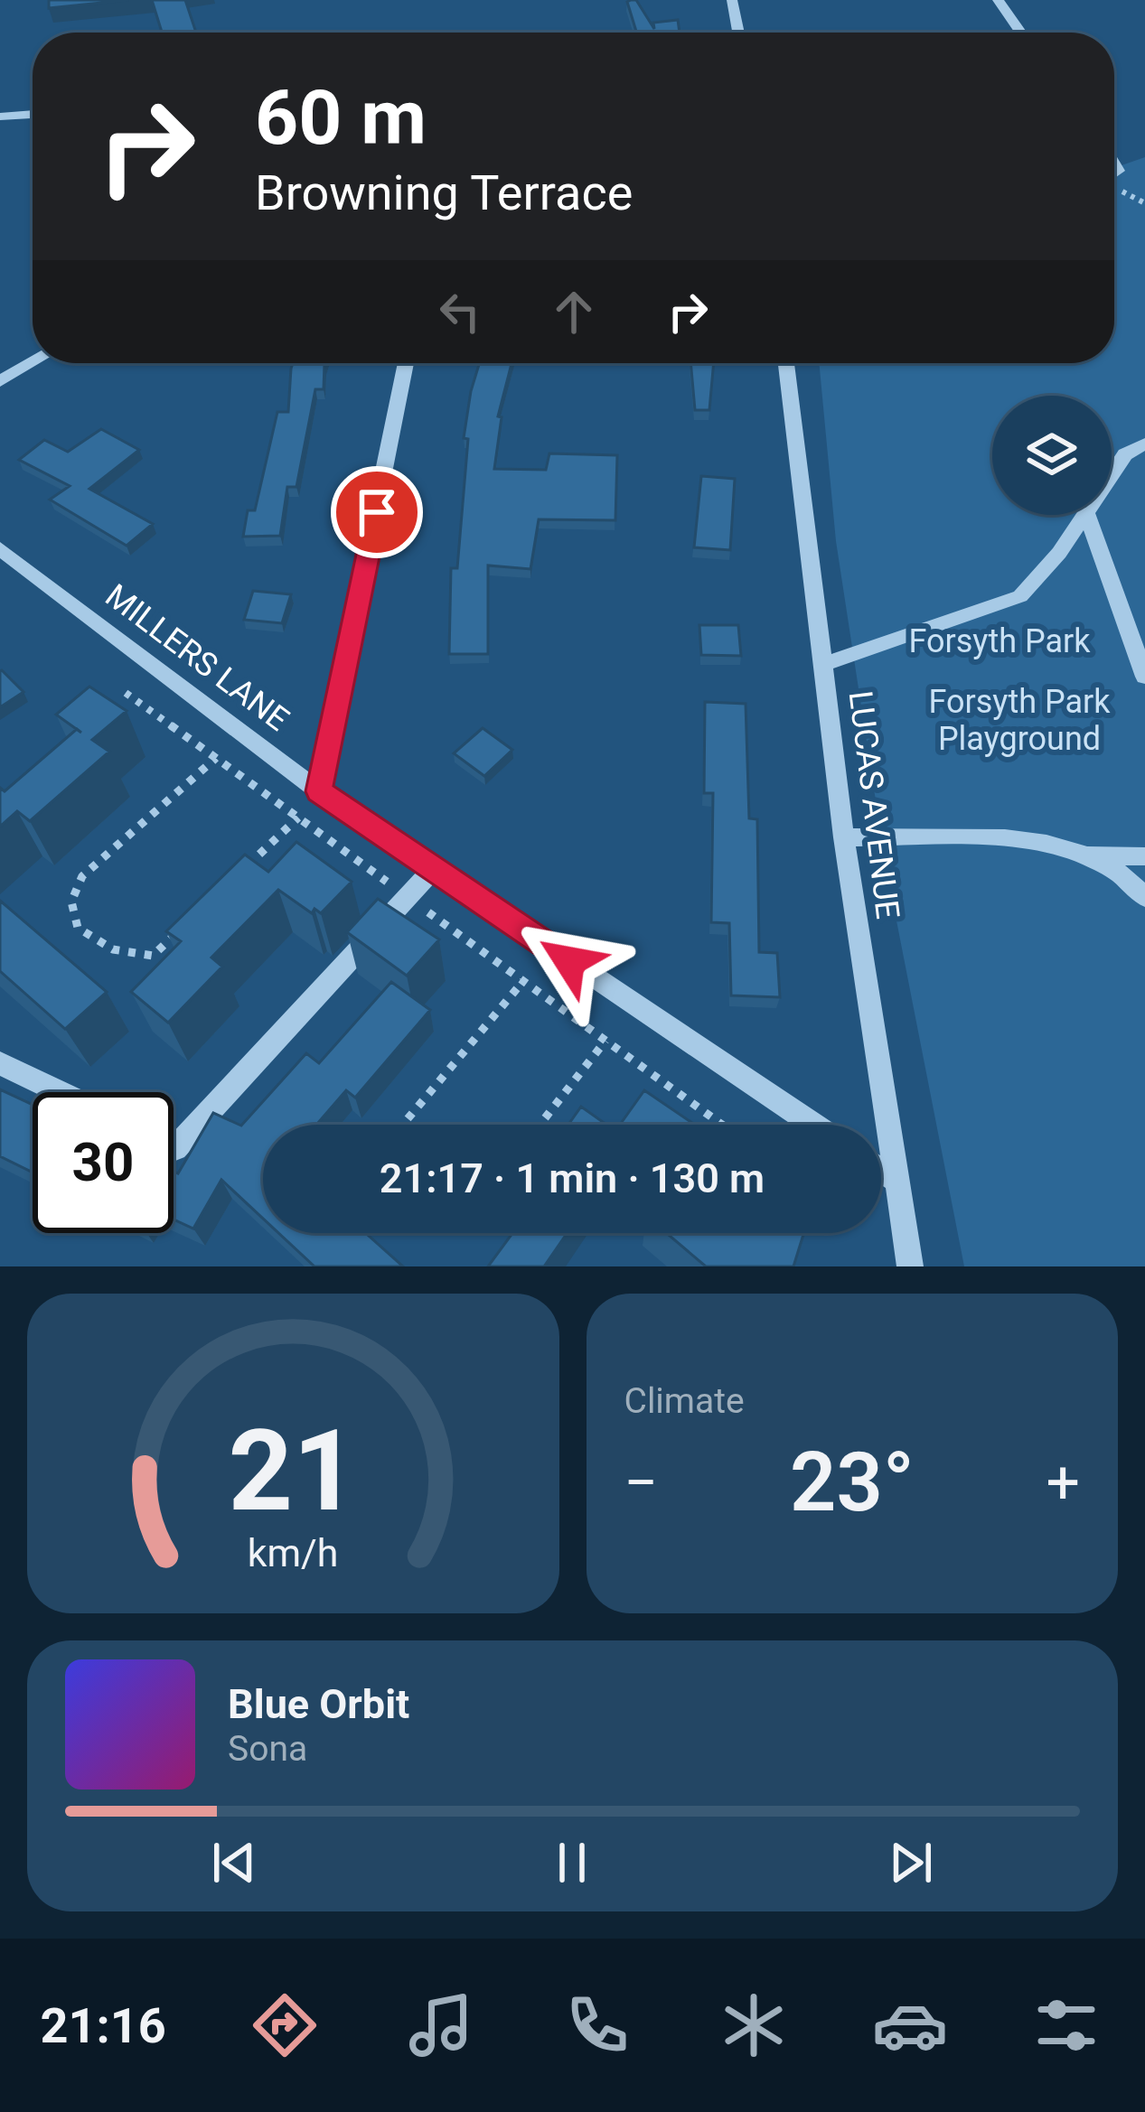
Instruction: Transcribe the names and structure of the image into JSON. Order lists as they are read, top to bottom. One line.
{"streets":{"street":["MILLERS LANE","LUCAS AVENUE"]},"parks":["Forsyth Park","Forsyth Park Playground"],"page":{"turn":["60 m","Browning Terrace"],"limit":"30","trip":"21:17 · 1 min · 130 m","tile":"Climate","heat":["−","23°","+"],"song":["Blue Orbit","Sona"],"tabs":"21:16","gauge":["21","km/h"]}}
